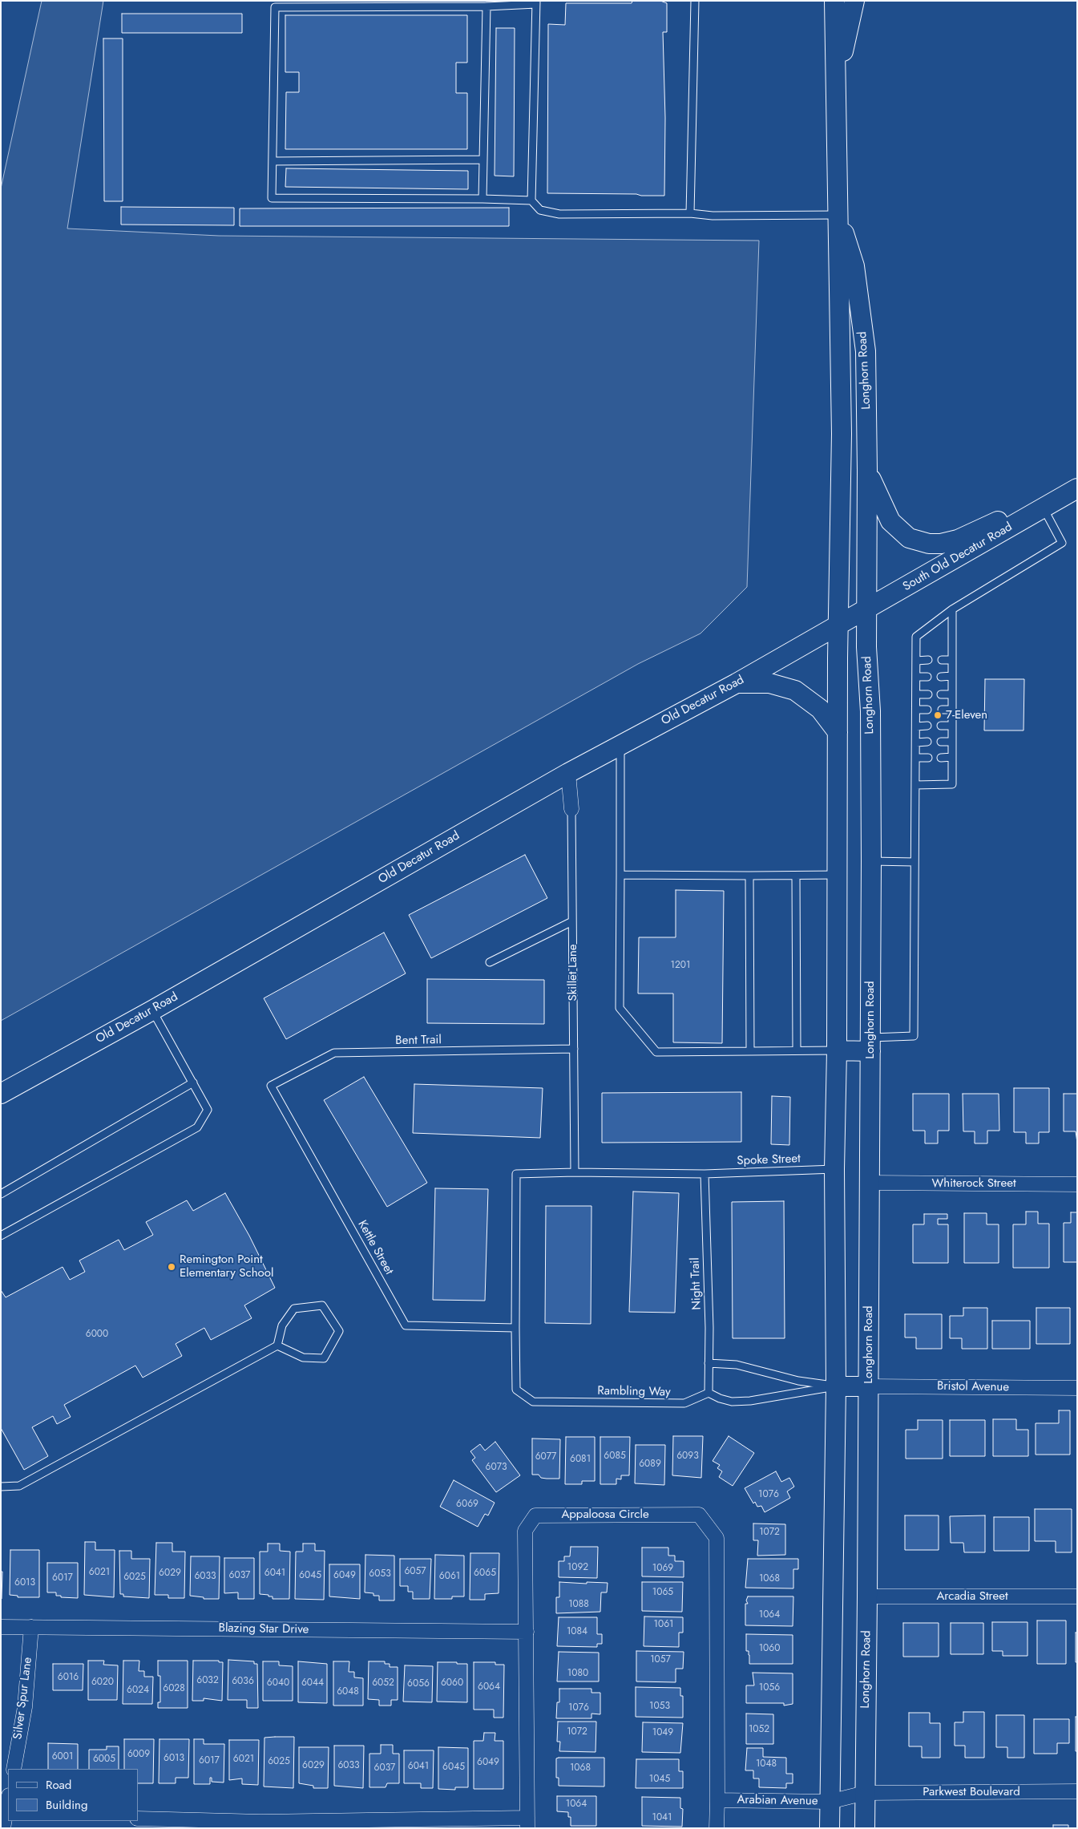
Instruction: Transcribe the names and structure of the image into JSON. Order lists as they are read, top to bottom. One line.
{"streets":{"main road":["Longhorn Road","South Old Decatur Road","Old Decatur Road"],"street":["Skillet Lane","Whiterock Street","Bristol Avenue","Appaloosa Circle","Arcadia Street","Blazing Star Drive","Silver Spur Lane","Parkwest Boulevard","Arabian Avenue"],"lane":["Bent Trail","Spoke Street","Kettle Street","Night Trail","Rambling Way"]},"crossings":[["Longhorn Road","South Old Decatur Road"],["Longhorn Road","Old Decatur Road"],["Longhorn Road","Spoke Street"],["Longhorn Road","Whiterock Street"],["Longhorn Road","Bristol Avenue"],["Longhorn Road","Arcadia Street"],["Longhorn Road","Parkwest Boulevard"],["Longhorn Road","Arabian Avenue"],["South Old Decatur Road","Old Decatur Road"],["Old Decatur Road","Skillet Lane"],["Skillet Lane","Bent Trail"],["Skillet Lane","Spoke Street"],["Skillet Lane","Rambling Way"],["Bent Trail","Kettle Street"],["Spoke Street","Night Trail"],["Spoke Street","Rambling Way"],["Kettle Street","Rambling Way"],["Night Trail","Rambling Way"],["Appaloosa Circle","Blazing Star Drive"],["Appaloosa Circle","Arabian Avenue"],["Blazing Star Drive","Silver Spur Lane"],["Parkwest Boulevard","Arabian Avenue"]],"places":["7-Eleven","Remington Point Elementary School"],"house_numbers":["1201","6000","6085","6093","6077","6081","6089","6073","1076","6069","1072","1092","1069","6057","6021","6029","6041","6065","6053","6037","6045","6049","6033","6061","6025","6017","1068","6013","1065","1088","1064","1061","1084","1060","1057","1080","6016","6032","6036","6020","6040","6044","6052","6060","6056","6064","1056","6028","6024","6048","1053","1076","1052","1072","1049","6009","6001","6013","6005","6021","6017","6025","6049","1048","6029","6033","6041","6045","6037","1068","1045","1064","1041"],"legend":["Road","Building"]}
